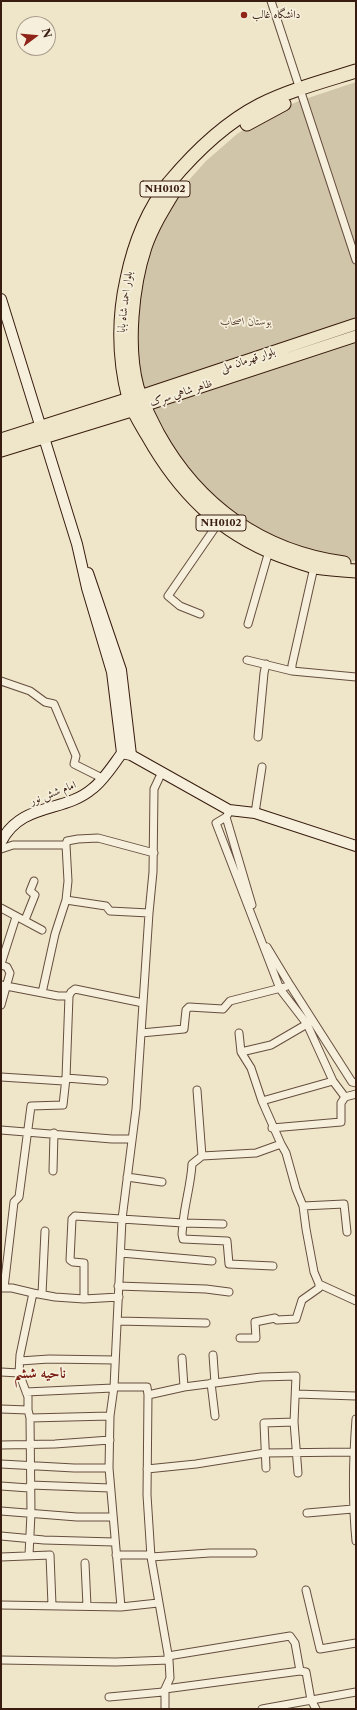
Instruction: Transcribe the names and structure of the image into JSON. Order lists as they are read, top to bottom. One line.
{"streets":{"highway":["NH0102","بلوار احمد شاه بابا","ظاهر شاهي سړک"],"main road":["بلوار قهرمان ملی"],"street":["امام شش نور"]},"crossings":[["بلوار احمد شاه بابا","بلوار قهرمان ملی"],["بلوار احمد شاه بابا","ظاهر شاهي سړک"],["بلوار قهرمان ملی","ظاهر شاهي سړک"]],"districts":["ناحیه ششم"],"parks":["بوستان اصحاب"],"places":["دانشگاه غالب"],"north":"right"}
